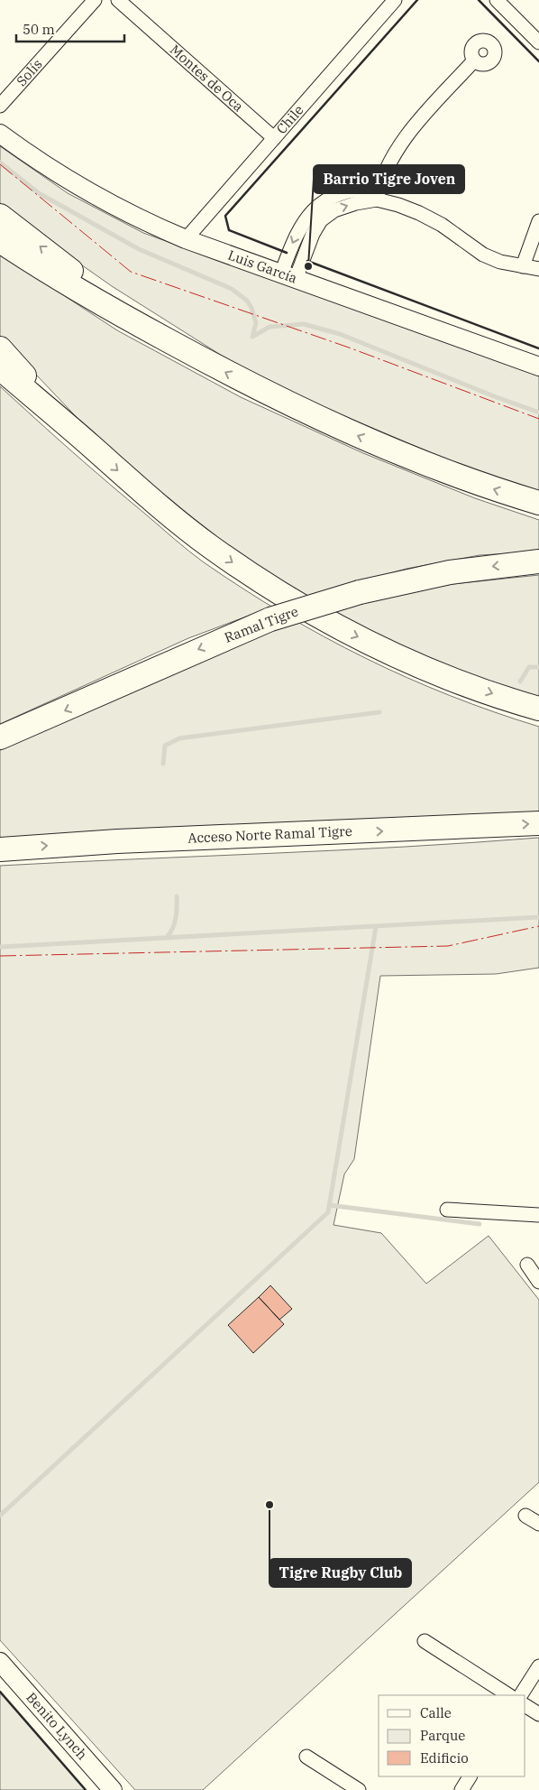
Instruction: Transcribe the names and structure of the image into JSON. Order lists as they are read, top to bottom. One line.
{"streets":{"highway":["Ramal Tigre","Acceso Norte Ramal Tigre"],"street":["Solís","Montes de Oca","Chile","Luis García","Benito Lynch"]},"crossings":[["Montes de Oca","Chile"],["Chile","Luis García"]],"one_way":["Ramal Tigre","Acceso Norte Ramal Tigre"],"places":["Barrio Tigre Joven","Tigre Rugby Club"],"legend":["Calle","Parque","Edificio"],"scale_bar":"50 m"}
